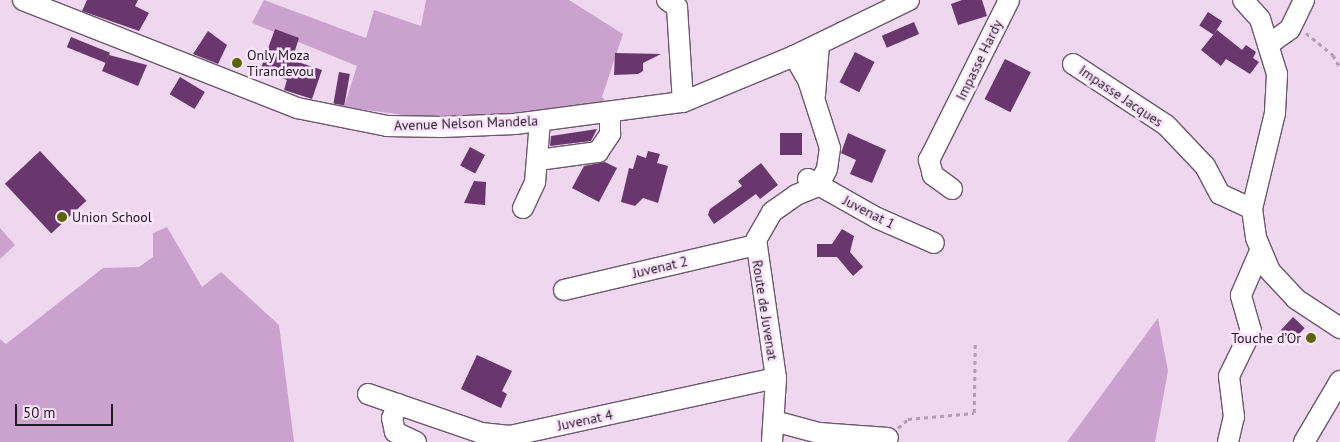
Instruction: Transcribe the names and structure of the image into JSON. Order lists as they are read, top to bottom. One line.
{"streets":{"street":["Impasse Hardy","Impasse Jacques","Avenue Nelson Mandela","Juvenat 1","Juvenat 2","Route de Juvenat","Juvenat 4"]},"crossings":[["Avenue Nelson Mandela","Route de Juvenat"],["Juvenat 1","Route de Juvenat"],["Juvenat 2","Route de Juvenat"],["Route de Juvenat","Juvenat 4"]],"places":["Only Moza Tirandevou","Union School","Touche d’Or"],"scale_bar":"50 m"}
